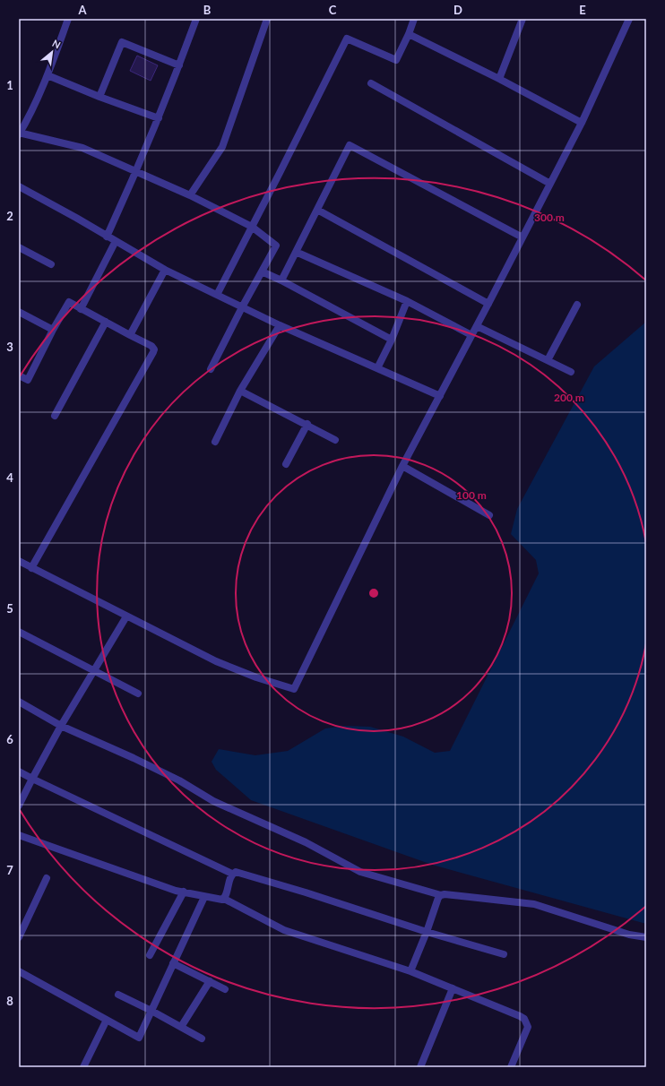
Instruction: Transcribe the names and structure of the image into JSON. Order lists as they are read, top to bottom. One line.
{"north":"top right","grid":{"columns":["A","B","C","D","E"],"rows":["1","2","3","4","5","6","7","8"]},"rings":["300 m","200 m","100 m"]}
